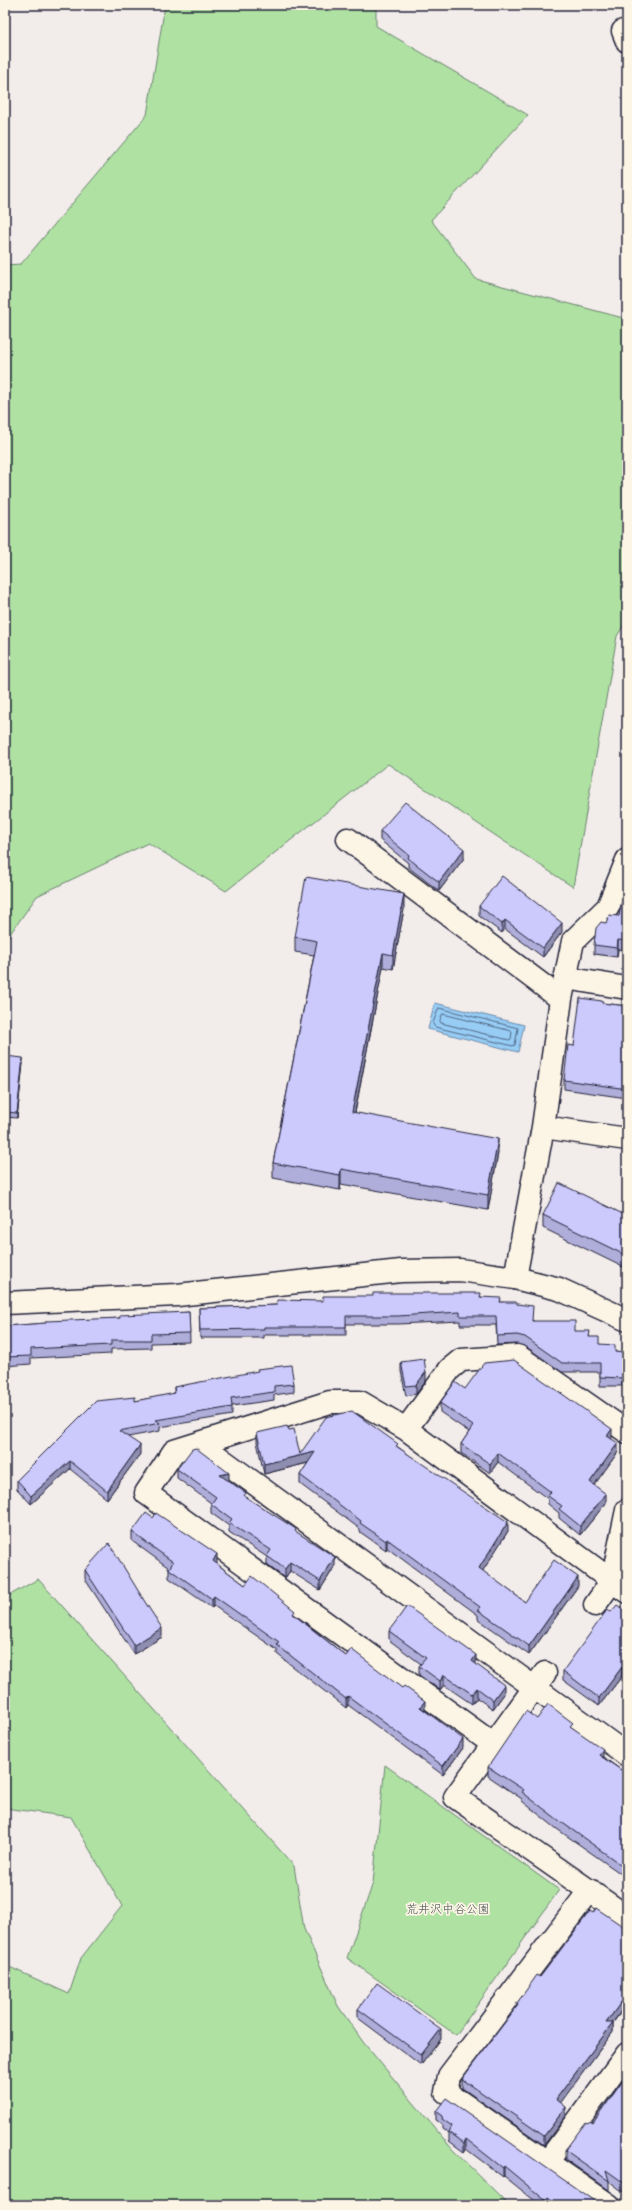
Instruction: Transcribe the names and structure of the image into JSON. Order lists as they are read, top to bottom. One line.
{"parks":["荒井沢中谷公園"]}
